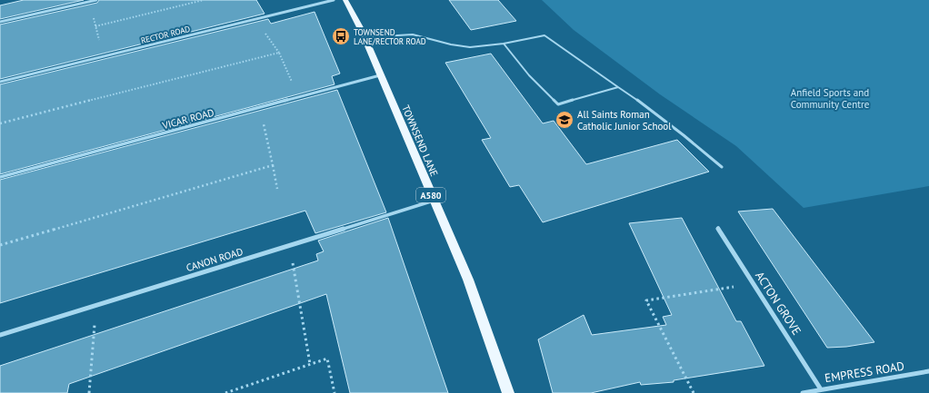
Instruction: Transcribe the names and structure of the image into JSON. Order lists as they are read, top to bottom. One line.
{"streets":{"main road":["TOWNSEND LANE","A580"],"street":["RECTOR ROAD","VICAR ROAD","CANON ROAD","ACTON GROVE","EMPRESS ROAD"]},"crossings":[["VICAR ROAD","TOWNSEND LANE"],["TOWNSEND LANE","CANON ROAD"],["ACTON GROVE","EMPRESS ROAD"]],"parks":["Anfield Sports and Community Centre"],"places":{"bus stop":["TOWNSEND LANE/RECTOR ROAD"],"school or university":["All Saints Roman Catholic Junior School"]}}
